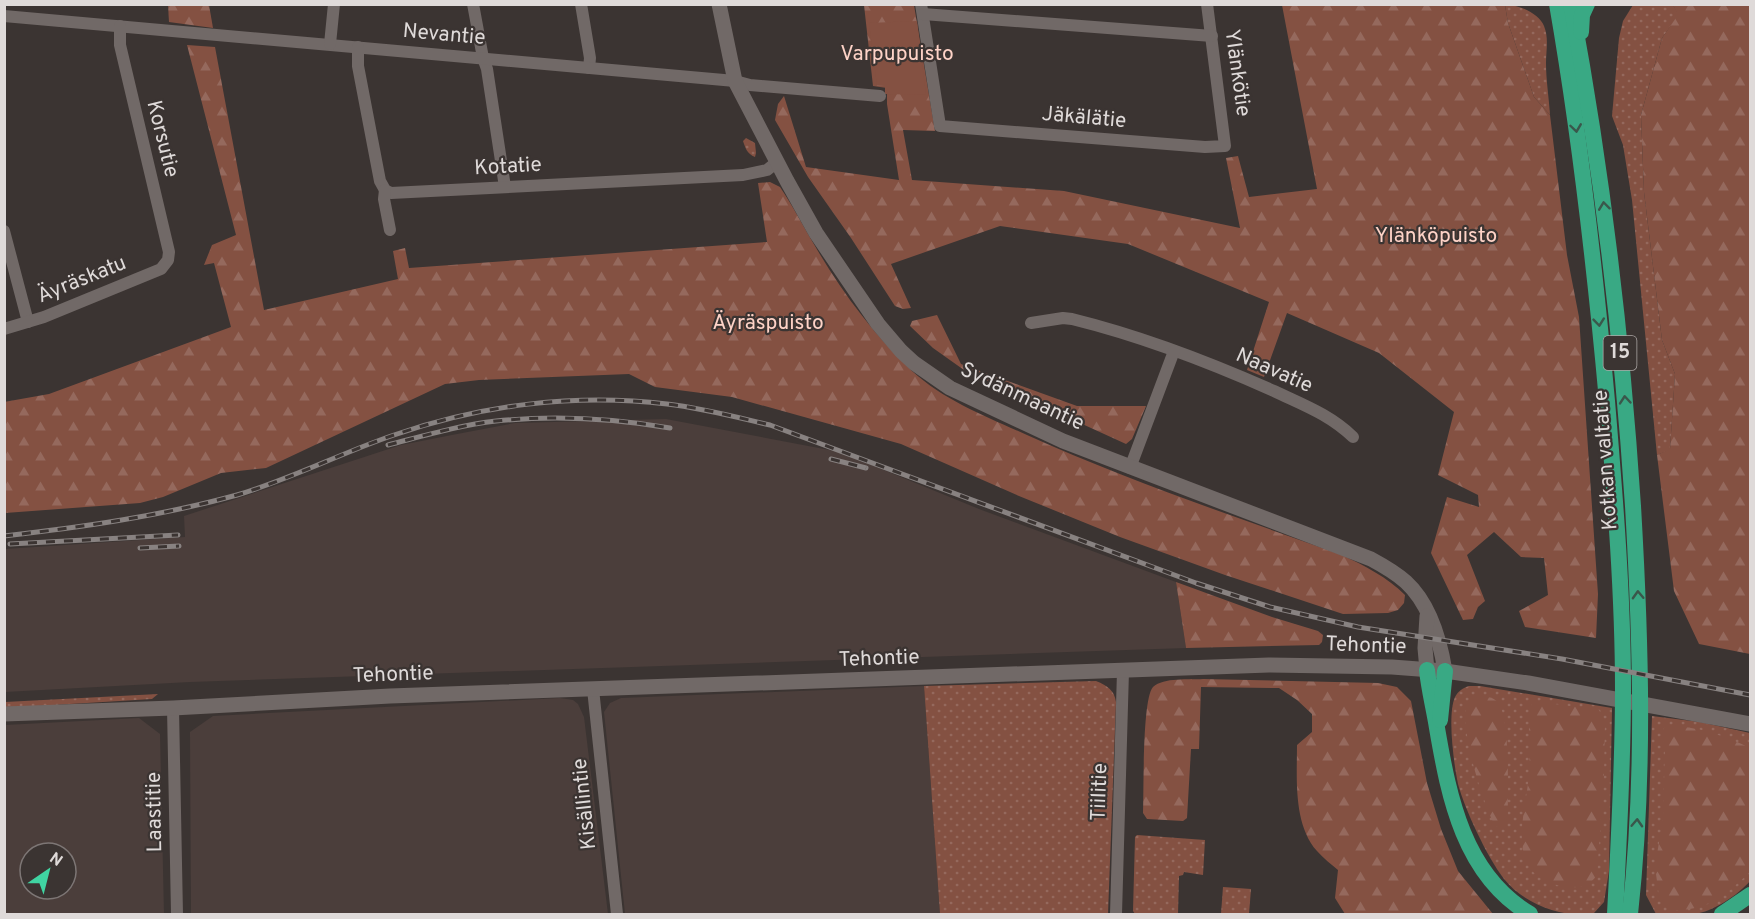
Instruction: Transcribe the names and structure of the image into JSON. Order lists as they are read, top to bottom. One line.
{"streets":{"highway":["15","Kotkan valtatie"],"street":["Nevantie","Ylänkötie","Jäkälätie","Korsutie","Kotatie","Äyräskatu","Naavatie","Sydänmaantie","Tehontie","Tiilitie","Kisällintie","Laastitie"]},"crossings":[["Nevantie","Korsutie"],["Nevantie","Sydänmaantie"],["Ylänkötie","Jäkälätie"],["Korsutie","Äyräskatu"],["Kotatie","Sydänmaantie"],["Sydänmaantie","Tehontie"],["Tehontie","Tiilitie"],["Tehontie","Kisällintie"],["Tehontie","Laastitie"]],"parks":["Varpupuisto","Ylänköpuisto","Äyräspuisto"],"north":"top right"}
